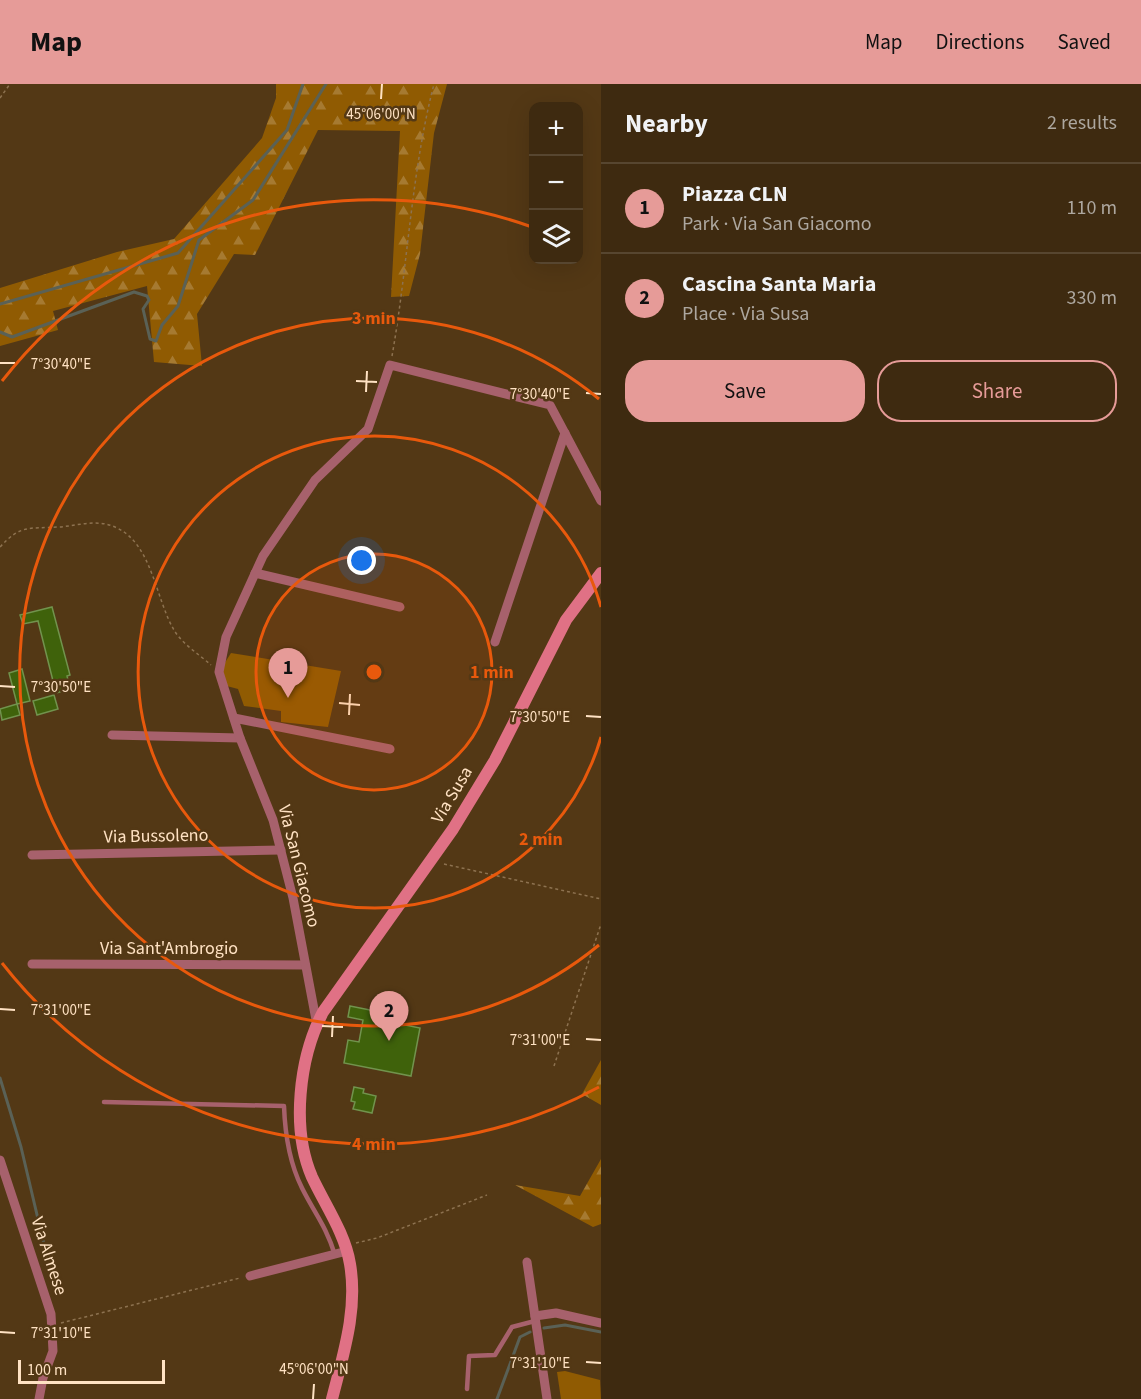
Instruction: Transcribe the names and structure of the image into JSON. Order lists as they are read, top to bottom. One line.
{"streets":{"main road":["Via Susa"],"street":["Via Bussoleno","Via San Giacomo","Via Sant'Ambrogio","Via Almese"]},"crossings":[["Via Susa","Via San Giacomo"],["Via Bussoleno","Via San Giacomo"],["Via San Giacomo","Via Sant'Ambrogio"]],"scale_bar":"100 m","page":{"header":"Map","nav":["Map","Directions","Saved"],"heading":["Nearby","2 results"],"map_buttons":["+","−"],"list":[{"mark":"1","name":"Piazza CLN","note":"Park · Via San Giacomo","value":"110 m"},{"mark":"2","name":"Cascina Santa Maria","note":"Place · Via Susa","value":"330 m"}],"buttons":["Save","Share"],"pins":["1","2"],"scale":"100 m"},"coordinates":["45°06'00\"N","7°30'40\"E","7°30'50\"E","7°31'00\"E","7°31'10\"E"],"rings":["3 min","1 min","2 min","4 min"]}
